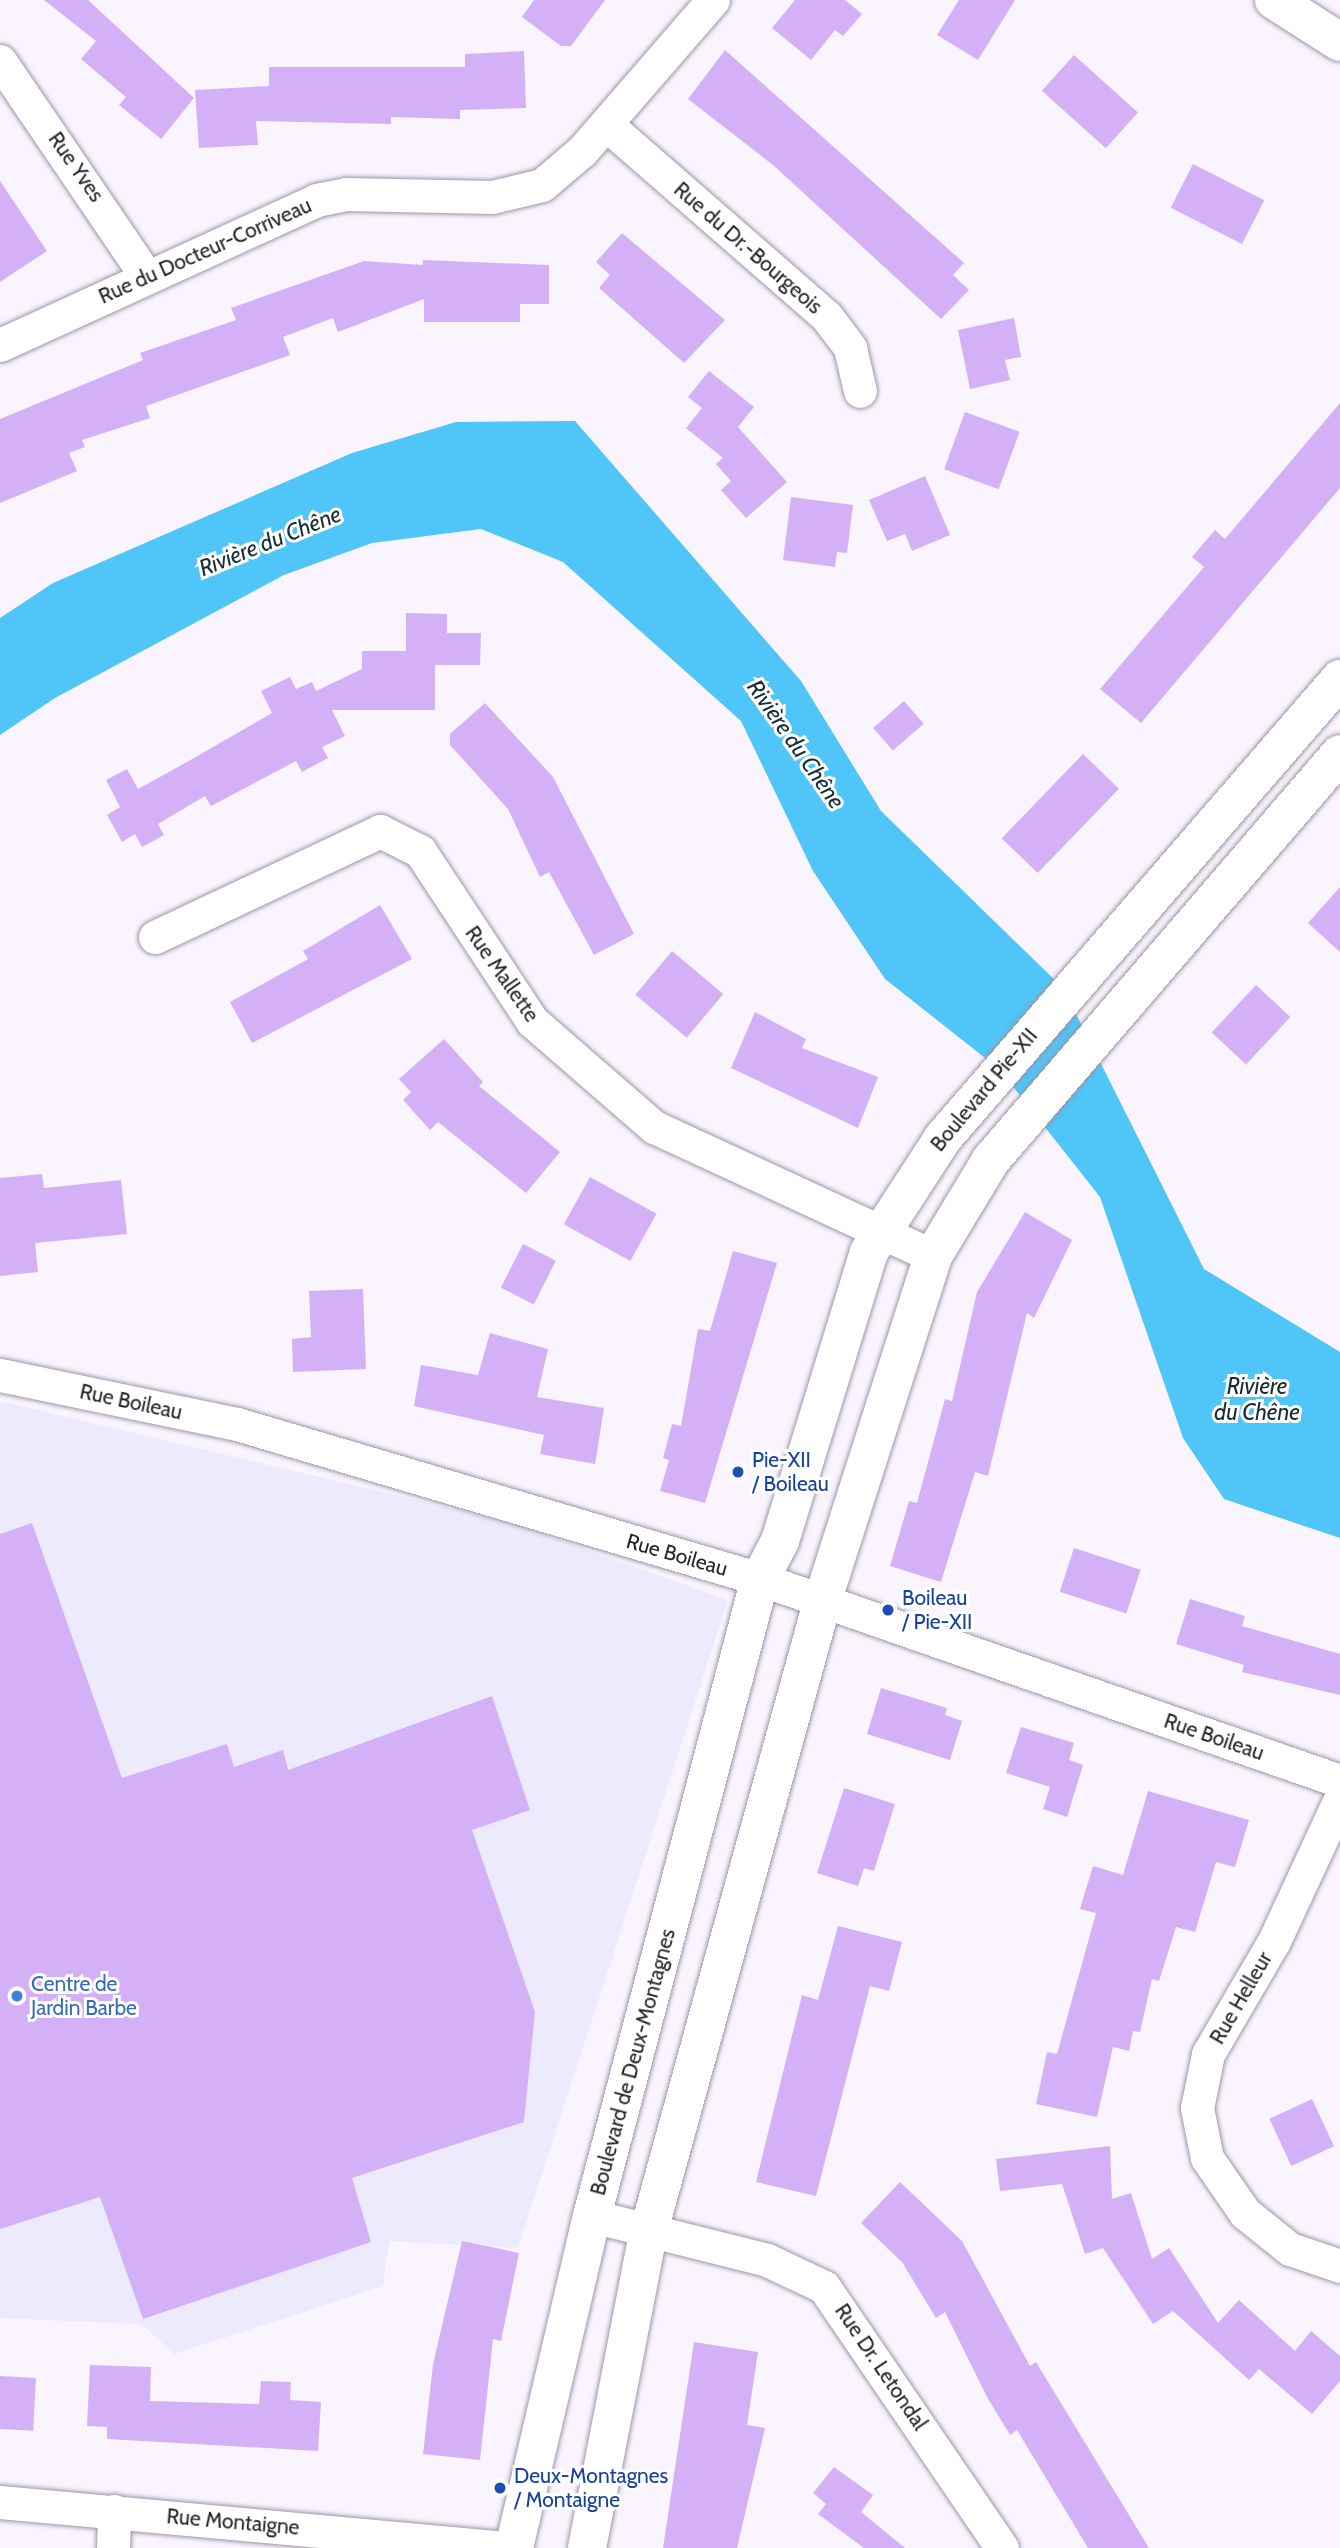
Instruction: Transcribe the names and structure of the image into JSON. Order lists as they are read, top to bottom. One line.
{"streets":{"street":["Rue Yves","Rue du Dr.-Bourgeois","Rue du Docteur-Corriveau","Rue Mallette","Boulevard Pie-XII","Rue Boileau","Rue Helleur","Boulevard de Deux-Montagnes","Rue Dr. Letondal","Rue Montaigne"]},"crossings":[["Rue Yves","Rue du Docteur-Corriveau"],["Rue du Dr.-Bourgeois","Rue du Docteur-Corriveau"],["Rue Mallette","Boulevard Pie-XII"],["Boulevard Pie-XII","Rue Boileau"],["Boulevard Pie-XII","Boulevard de Deux-Montagnes"],["Rue Boileau","Boulevard de Deux-Montagnes"],["Boulevard de Deux-Montagnes","Rue Dr. Letondal"]],"water":["Rivière du Chêne"],"places":["Pie-XII / Boileau","Boileau / Pie-XII","Centre de Jardin Barbe","Deux-Montagnes / Montaigne"]}
